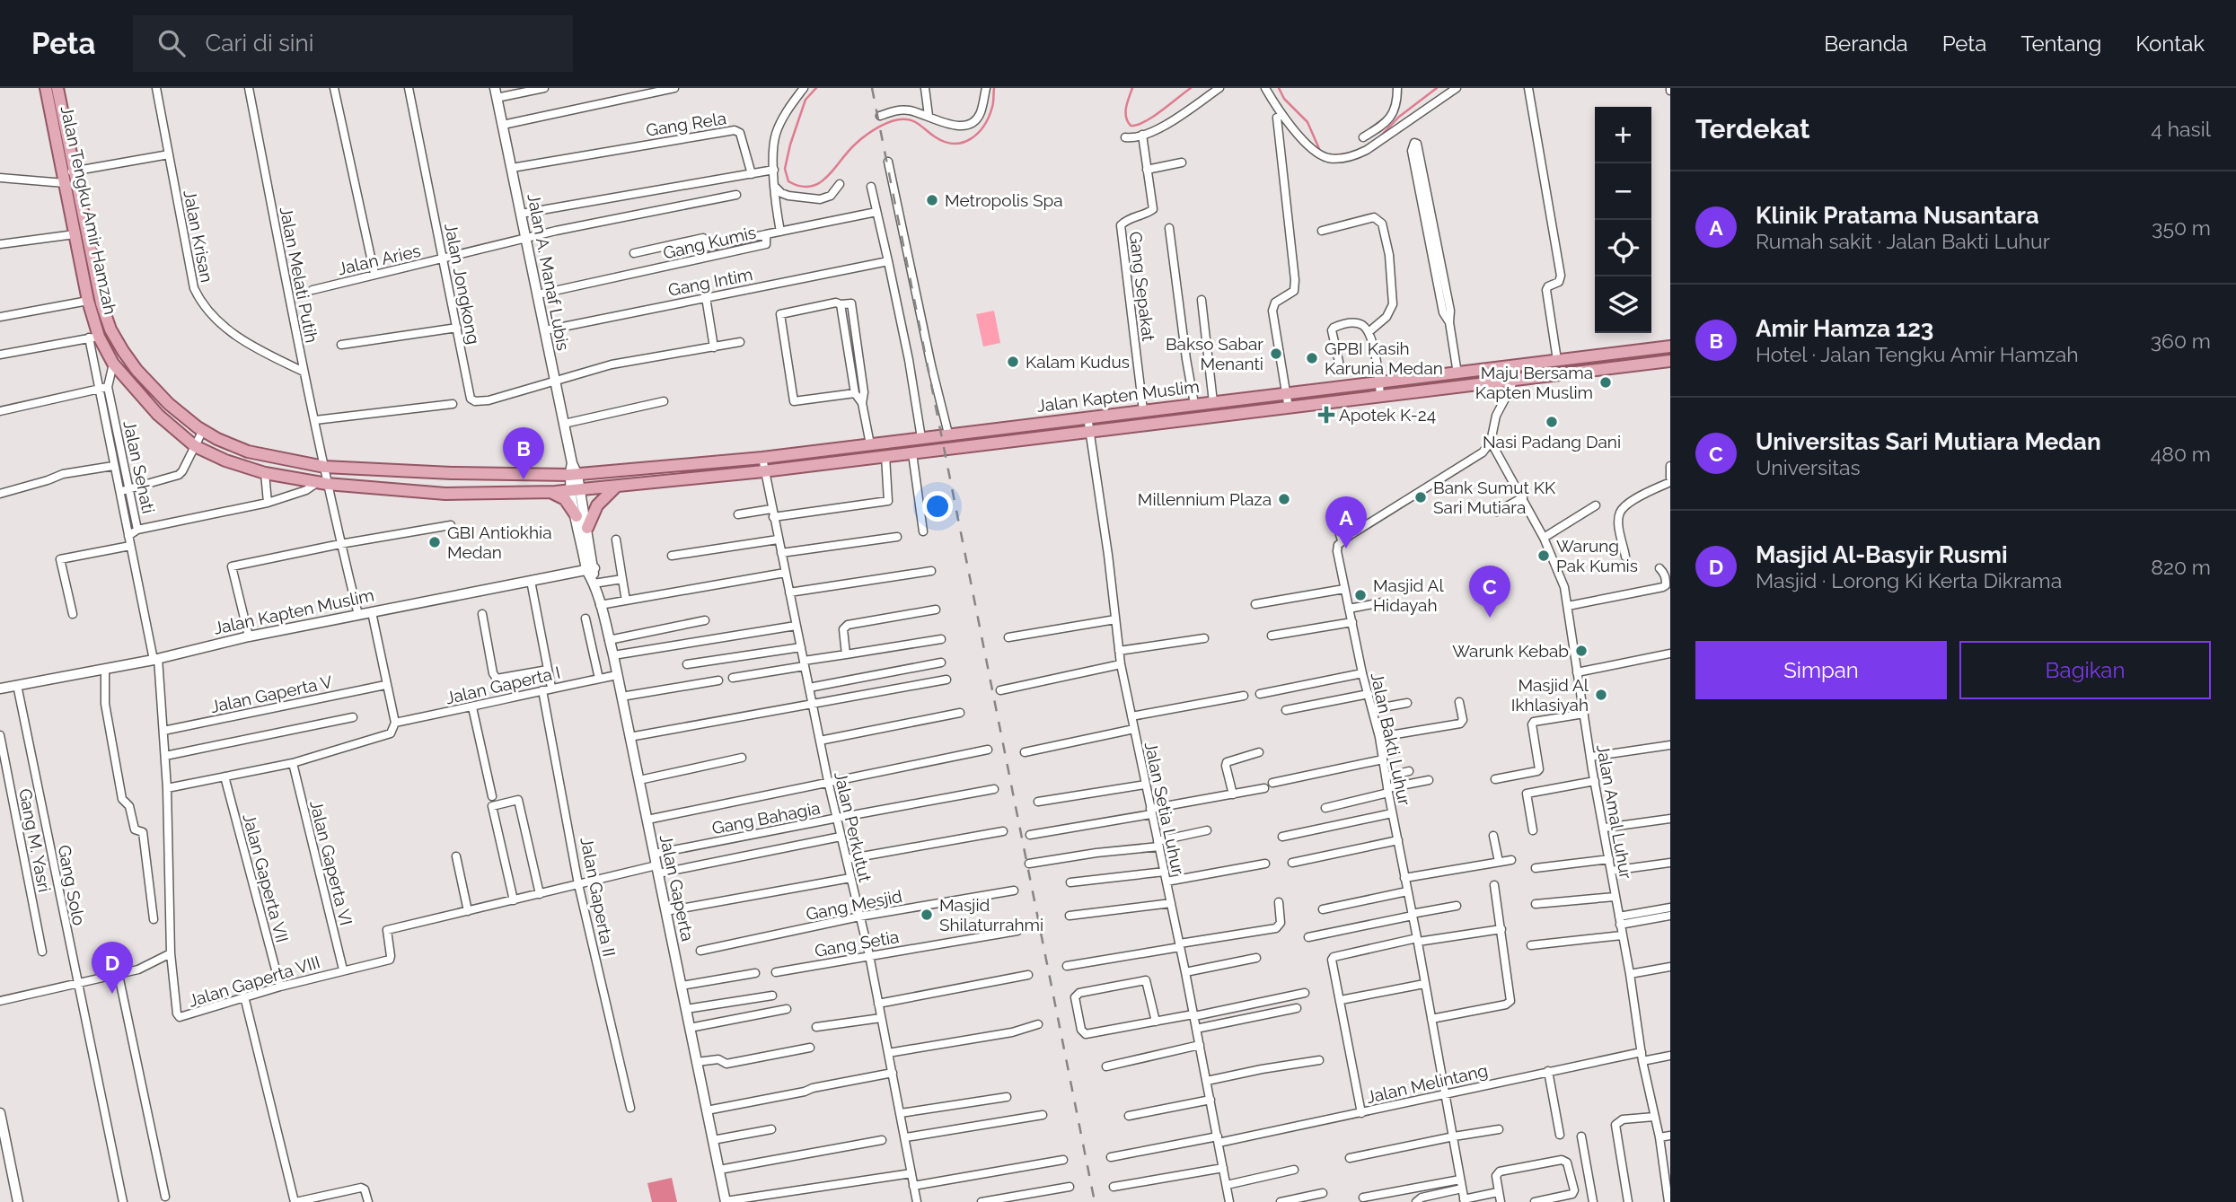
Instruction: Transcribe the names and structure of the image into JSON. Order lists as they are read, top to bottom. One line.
{"streets":{"main road":["Jalan Tengku Amir Hamzah","Jalan Kapten Muslim"],"street":["Gang Rela","Jalan Krisan","Gang Kumis","Jalan Aries","Jalan A. Manaf Lubis","Jalan Melati Putih","Gang Intim","Jalan Jongkong","Gang Sepakat","Jalan Sehati","Jalan Gaperta I","Jalan Gaperta V","Jalan Bakti Luhur","Jalan Setia Luhur","Jalan Amal Luhur","Gang Bahagia","Jalan Perkutut","Gang M. Yasri","Jalan Gaperta VI","Jalan Gaperta VII","Gang Solo","Jalan Gaperta","Jalan Gaperta II","Gang Mesjid","Gang Setia","Jalan Gaperta VIII","Jalan Melintang"]},"crossings":[["Gang Rela","Jalan A. Manaf Lubis"],["Jalan Tengku Amir Hamzah","Jalan A. Manaf Lubis"],["Jalan Tengku Amir Hamzah","Jalan Melati Putih"],["Jalan Tengku Amir Hamzah","Jalan Kapten Muslim"],["Jalan Tengku Amir Hamzah","Jalan Gaperta"],["Jalan Krisan","Jalan Melati Putih"],["Gang Kumis","Jalan A. Manaf Lubis"],["Jalan Aries","Jalan A. Manaf Lubis"],["Jalan Aries","Jalan Jongkong"],["Jalan A. Manaf Lubis","Gang Intim"],["Jalan A. Manaf Lubis","Jalan Jongkong"],["Jalan A. Manaf Lubis","Jalan Kapten Muslim"],["Jalan A. Manaf Lubis","Jalan Gaperta"],["Jalan Melati Putih","Jalan Kapten Muslim"],["Gang Sepakat","Jalan Kapten Muslim"],["Jalan Kapten Muslim","Jalan Sehati"],["Jalan Kapten Muslim","Jalan Setia Luhur"],["Jalan Kapten Muslim","Jalan Perkutut"],["Jalan Kapten Muslim","Gang Solo"],["Jalan Kapten Muslim","Jalan Gaperta"],["Jalan Kapten Muslim","Jalan Gaperta VIII"],["Jalan Sehati","Jalan Gaperta VIII"],["Jalan Gaperta I","Jalan Gaperta"],["Jalan Gaperta I","Jalan Gaperta II"],["Jalan Gaperta V","Jalan Gaperta VIII"],["Jalan Bakti Luhur","Jalan Melintang"],["Jalan Setia Luhur","Jalan Melintang"],["Jalan Amal Luhur","Jalan Melintang"],["Gang Bahagia","Jalan Perkutut"],["Gang Bahagia","Jalan Gaperta"],["Jalan Perkutut","Gang Mesjid"],["Jalan Perkutut","Gang Setia"],["Jalan Perkutut","Jalan Gaperta VIII"],["Jalan Gaperta VI","Jalan Gaperta VIII"],["Jalan Gaperta VII","Jalan Gaperta VIII"],["Jalan Gaperta","Jalan Gaperta VIII"],["Jalan Gaperta II","Jalan Gaperta VIII"]],"places":{"other":["Metropolis Spa","Bakso Sabar Menanti","GPBI Kasih Karunia Medan","Kalam Kudus","Maju Bersama Kapten Muslim","Nasi Padang Dani","Bank Sumut KK Sari Mutiara","Millennium Plaza","GBI Antiokhia Medan","Warung Pak Kumis","Masjid Al Hidayah","Warunk Kebab","Masjid Al Ikhlasiyah","Masjid Shilaturrahmi"],"health":["Apotek K-24"]},"page":{"header":"Peta","search":"Cari di sini","nav":["Beranda","Peta","Tentang","Kontak"],"heading":["Terdekat","4 hasil"],"map_buttons":["+","−"],"list":[{"mark":"A","name":"Klinik Pratama Nusantara","note":"Rumah sakit · Jalan Bakti Luhur","value":"350 m"},{"mark":"B","name":"Amir Hamza 123","note":"Hotel · Jalan Tengku Amir Hamzah","value":"360 m"},{"mark":"C","name":"Universitas Sari Mutiara Medan","note":"Universitas","value":"480 m"},{"mark":"D","name":"Masjid Al-Basyir Rusmi","note":"Masjid · Lorong Ki Kerta Dikrama","value":"820 m"}],"pins":["B","A","C","D"],"buttons":["Simpan","Bagikan"]}}
